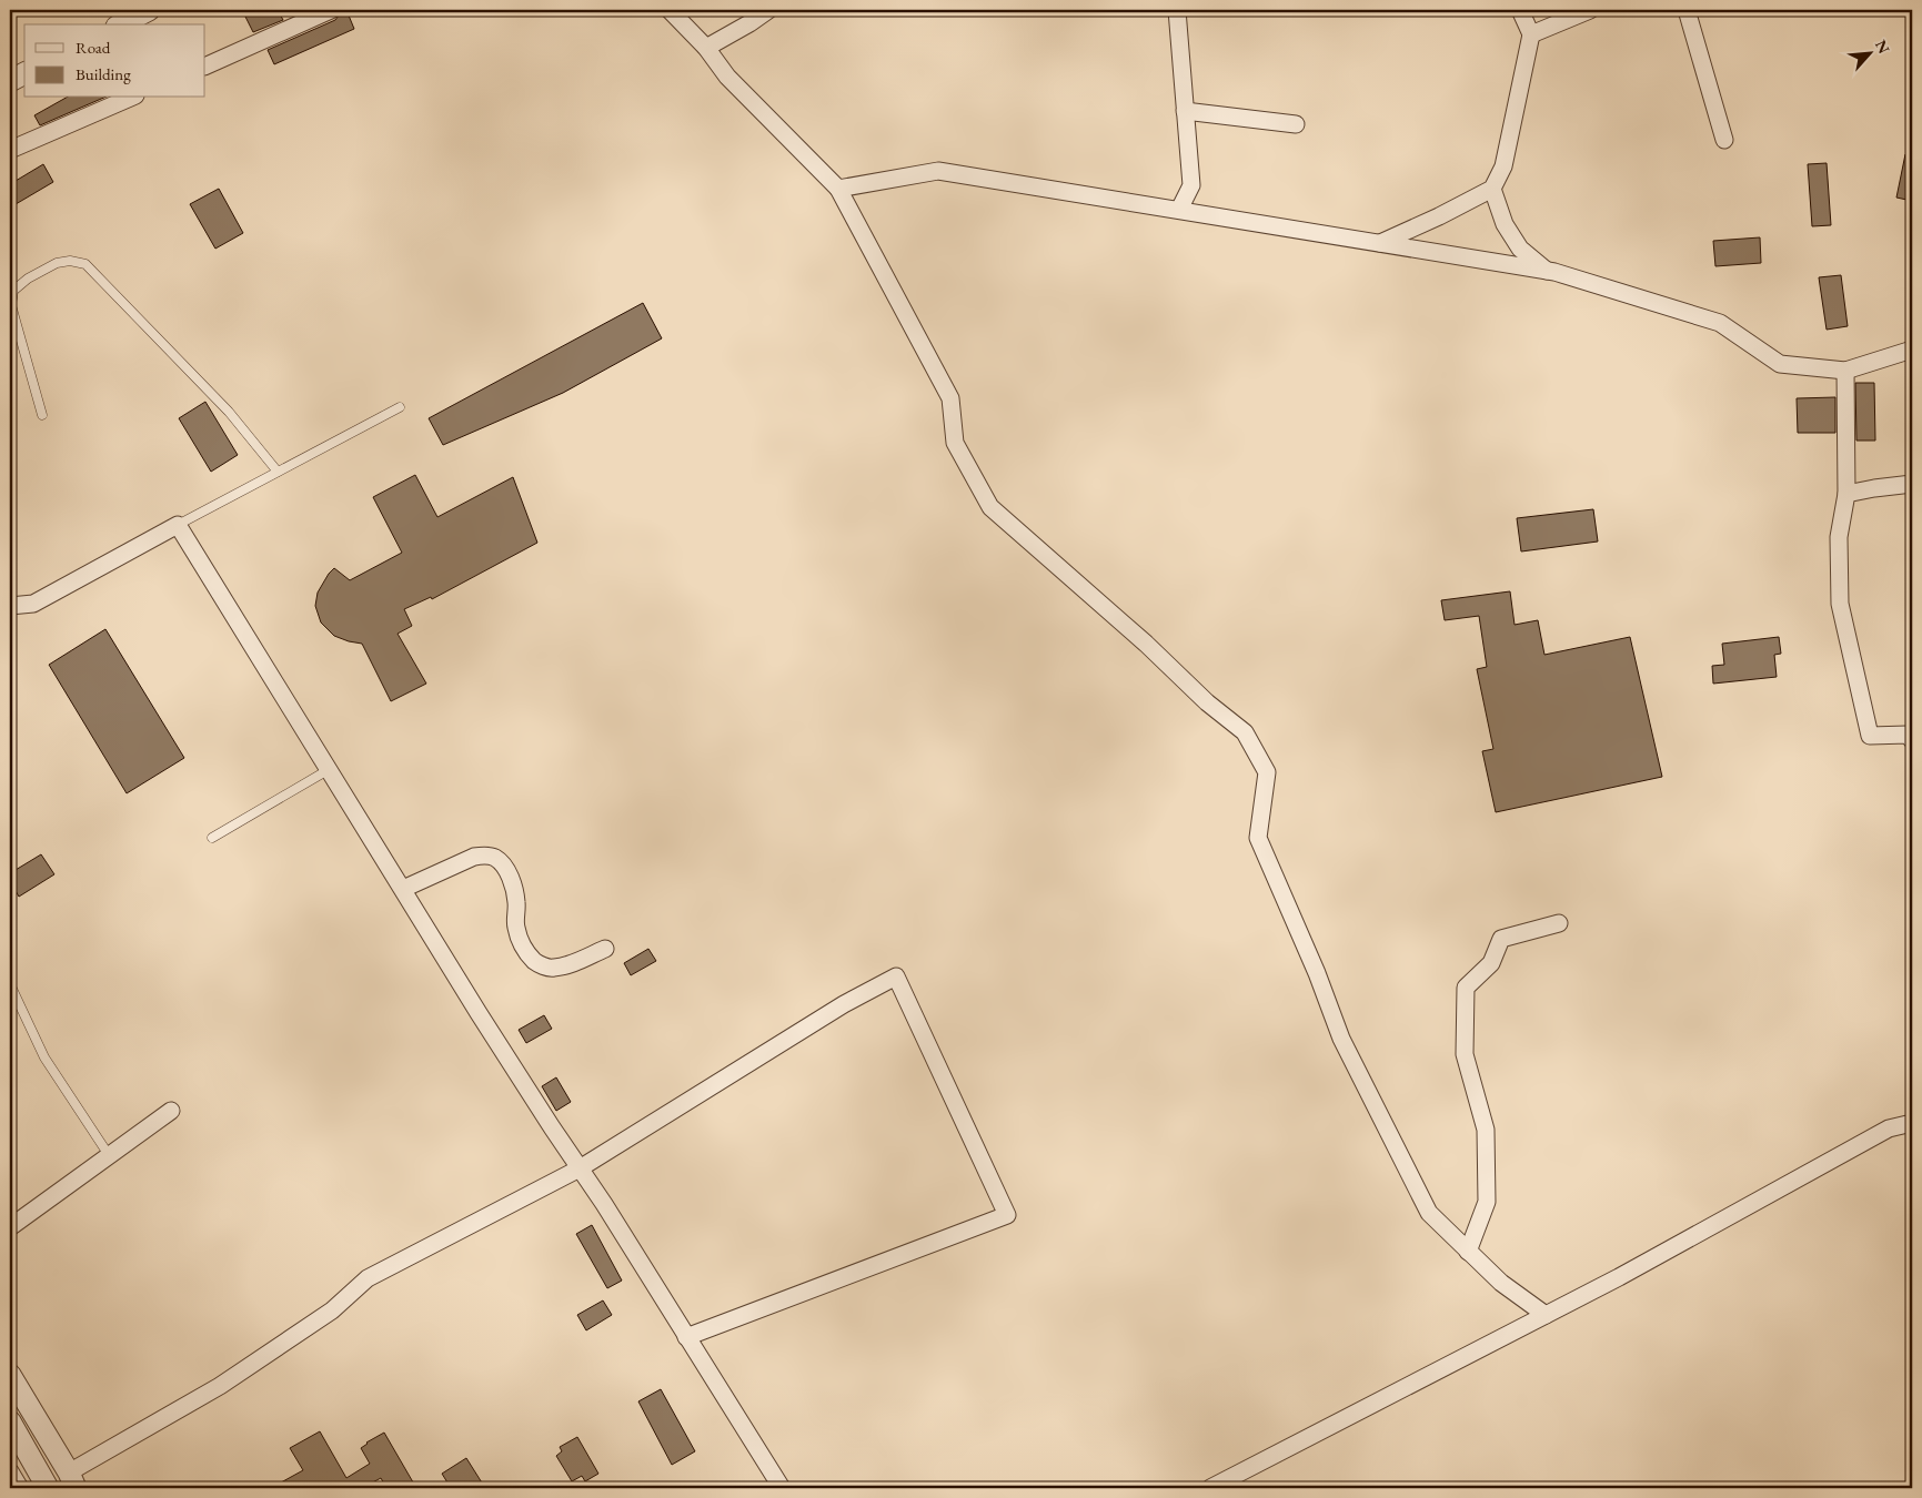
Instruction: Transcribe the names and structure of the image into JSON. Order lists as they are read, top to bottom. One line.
{"legend":["Road","Building"],"north":"top right"}
